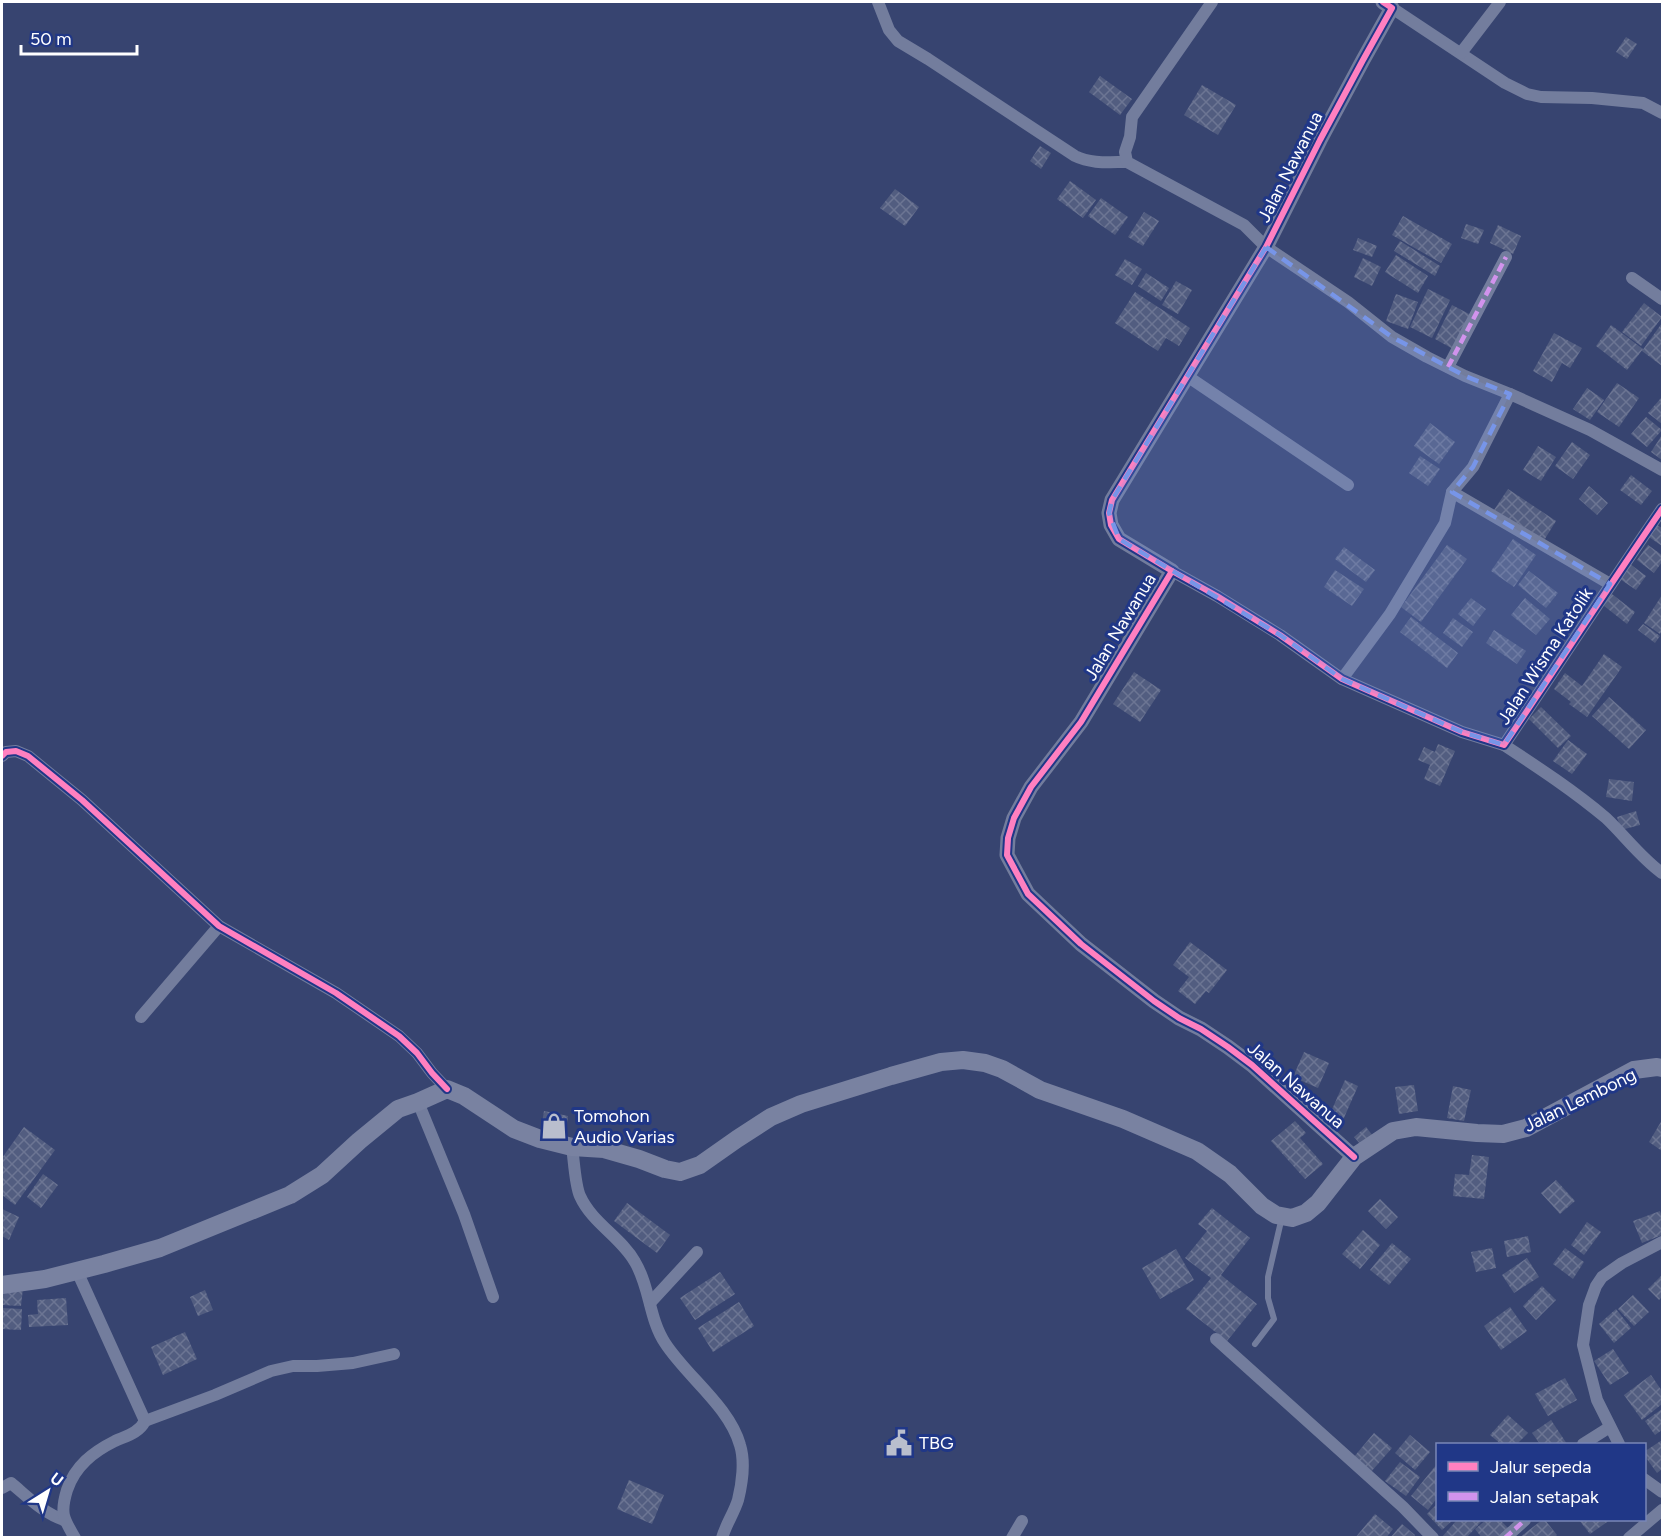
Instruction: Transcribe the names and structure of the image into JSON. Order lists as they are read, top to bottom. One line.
{"streets":{"main road":["Jalan Lembong"],"street":["Jalan Nawanua","Jalan Wisma Katolik"]},"crossings":[["Jalan Nawanua","Jalan Wisma Katolik"],["Jalan Nawanua","Jalan Lembong"]],"places":{"shop":["Tomohon Audio Varias"],"public building":["TBG"]},"legend":["Jalur sepeda","Jalan setapak"],"scale_bar":"50 m","north":"top right"}
